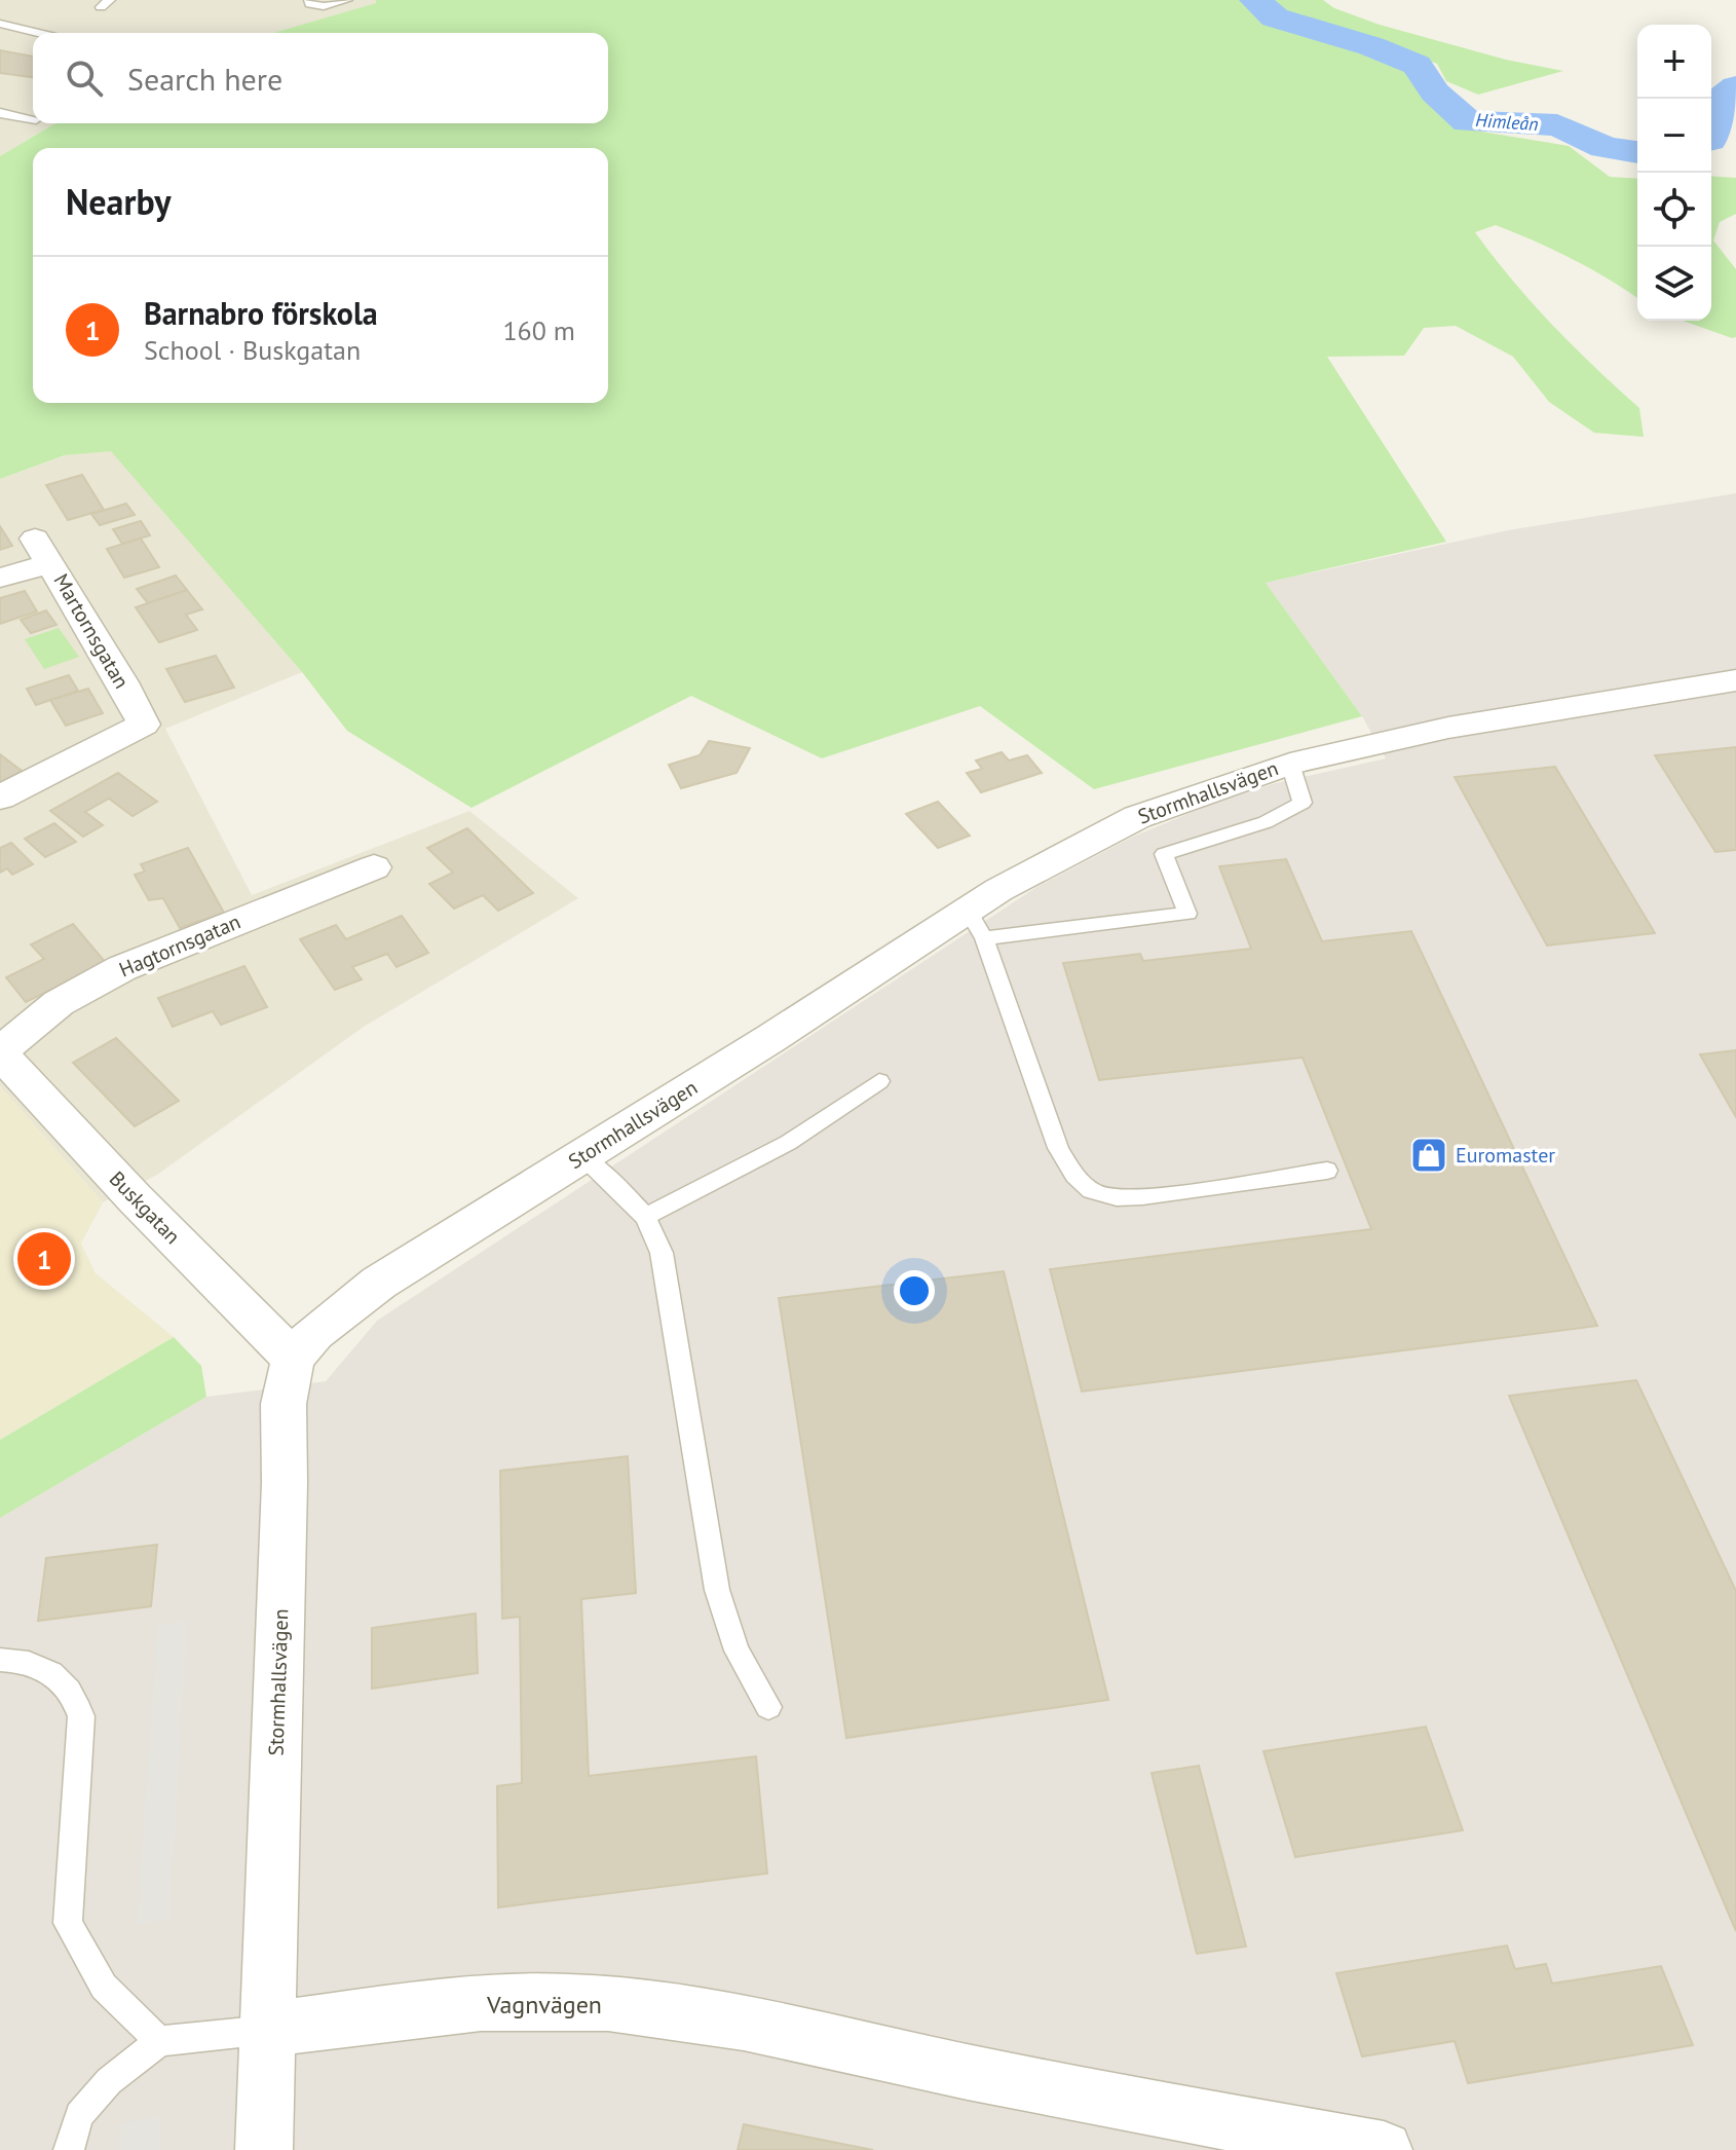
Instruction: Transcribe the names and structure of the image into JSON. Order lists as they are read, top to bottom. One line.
{"streets":{"street":["Martornsgatan","Stormhallsvägen","Hagtornsgatan","Buskgatan","Vagnvägen"]},"crossings":[["Stormhallsvägen","Buskgatan"],["Stormhallsvägen","Vagnvägen"],["Hagtornsgatan","Buskgatan"]],"water":["Himleån"],"places":{"shop":["Euromaster"]},"page":{"map_buttons":["+","−"],"search":"Search here","heading":"Nearby","list":[{"mark":"1","name":"Barnabro förskola","note":"School · Buskgatan","value":"160 m"}],"pins":"1"}}
